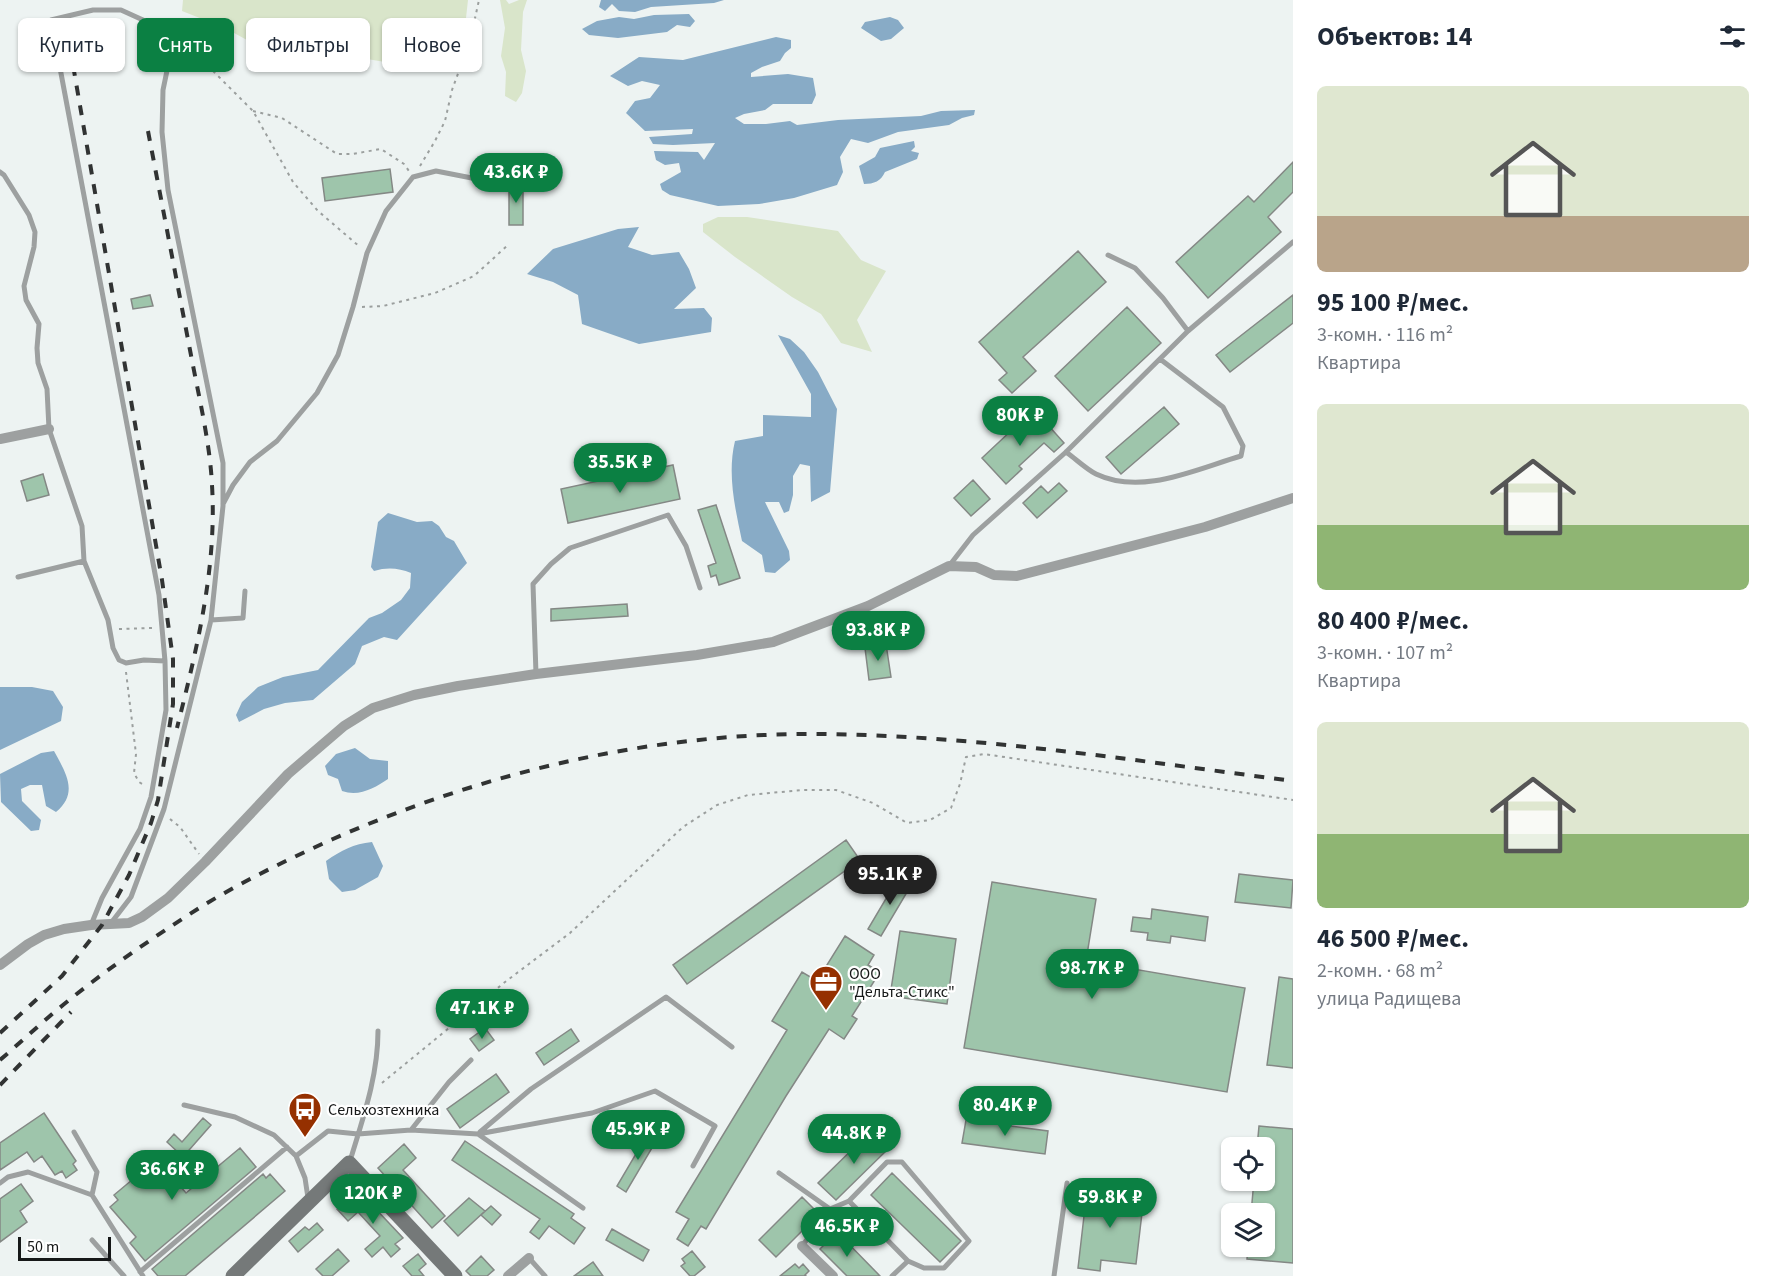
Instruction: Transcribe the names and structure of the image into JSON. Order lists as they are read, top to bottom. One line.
{"places":{"office":["ООО \"Дельта-Стикс\""],"bus stop":["Сельхозтехника"]},"scale_bar":"50 m","page":{"heading":"Объектов: 14","chip":["Купить","Снять","Фильтры","Новое"],"list":[{"name":"95 100 ₽/мес.","note":"3-комн. · 116 m² · Квартира"},{"name":"80 400 ₽/мес.","note":"3-комн. · 107 m² · Квартира"},{"name":"46 500 ₽/мес.","note":"2-комн. · 68 m² · улица Радищева"}],"price":["43.6K ₽","80K ₽","35.5K ₽","93.8K ₽","95.1K ₽","98.7K ₽","47.1K ₽","80.4K ₽","45.9K ₽","44.8K ₽","36.6K ₽","120K ₽","59.8K ₽","46.5K ₽"],"scale":"50 m"}}
